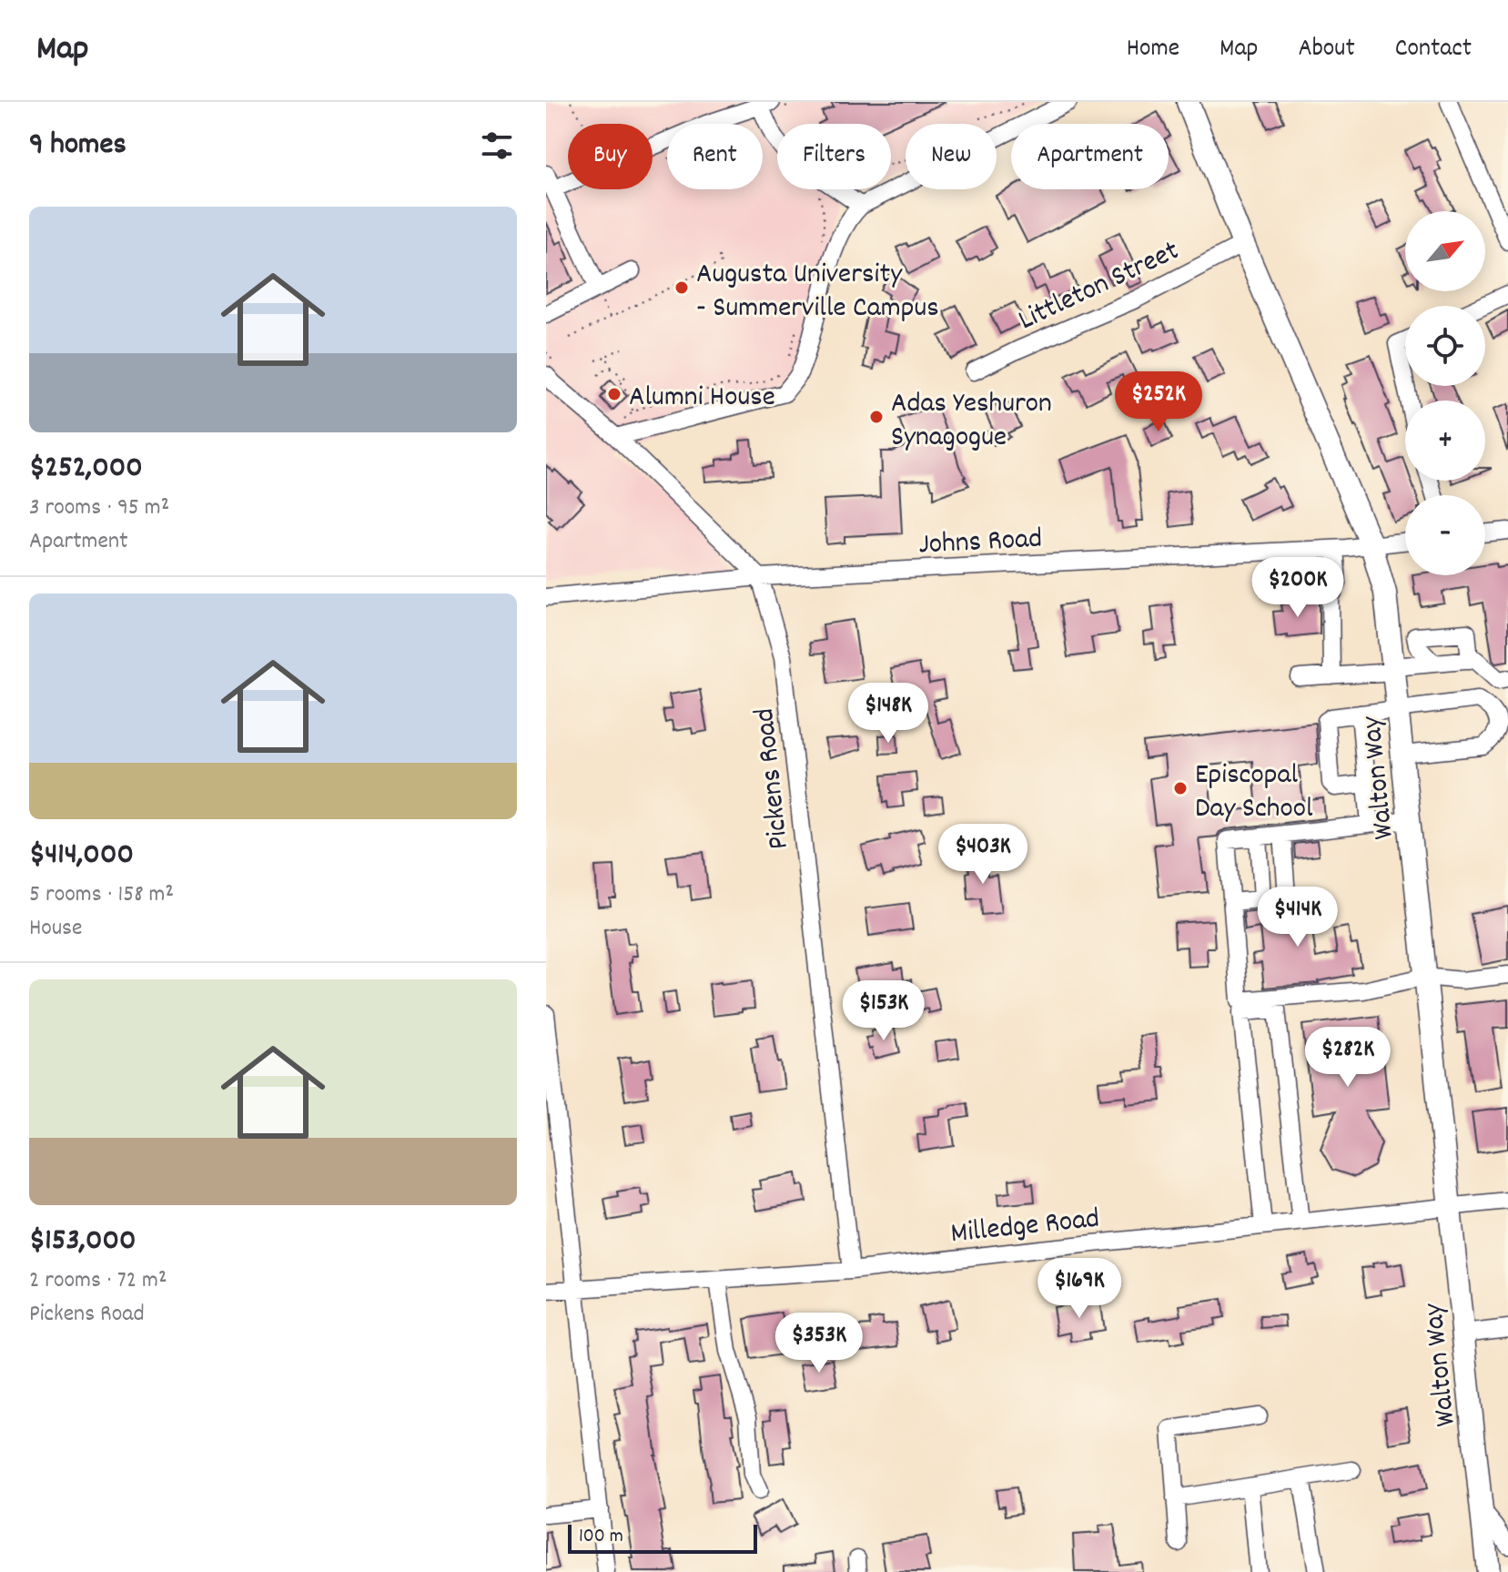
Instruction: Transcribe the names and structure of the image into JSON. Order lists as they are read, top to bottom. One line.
{"streets":{"main road":["Walton Way"],"street":["Littleton Street","Johns Road","Pickens Road","Milledge Road"]},"crossings":[["Littleton Street","Walton Way"],["Johns Road","Walton Way"],["Johns Road","Pickens Road"],["Walton Way","Milledge Road"],["Pickens Road","Milledge Road"]],"places":["Augusta University - Summerville Campus","Alumni House","Adas Yeshuron Synagogue","Episcopal Day School"],"scale_bar":"100 m","north":"top right","page":{"header":"Map","nav":["Home","Map","About","Contact"],"heading":"9 homes","chip":["Buy","Rent","Filters","New","Apartment"],"list":[{"name":"$252,000","note":"3 rooms · 95 m² · Apartment"},{"name":"$414,000","note":"5 rooms · 158 m² · House"},{"name":"$153,000","note":"2 rooms · 72 m² · Pickens Road"}],"map_buttons":["+","−"],"price":["$252K","$200K","$148K","$403K","$414K","$153K","$282K","$169K","$353K"],"scale":"100 m"}}
